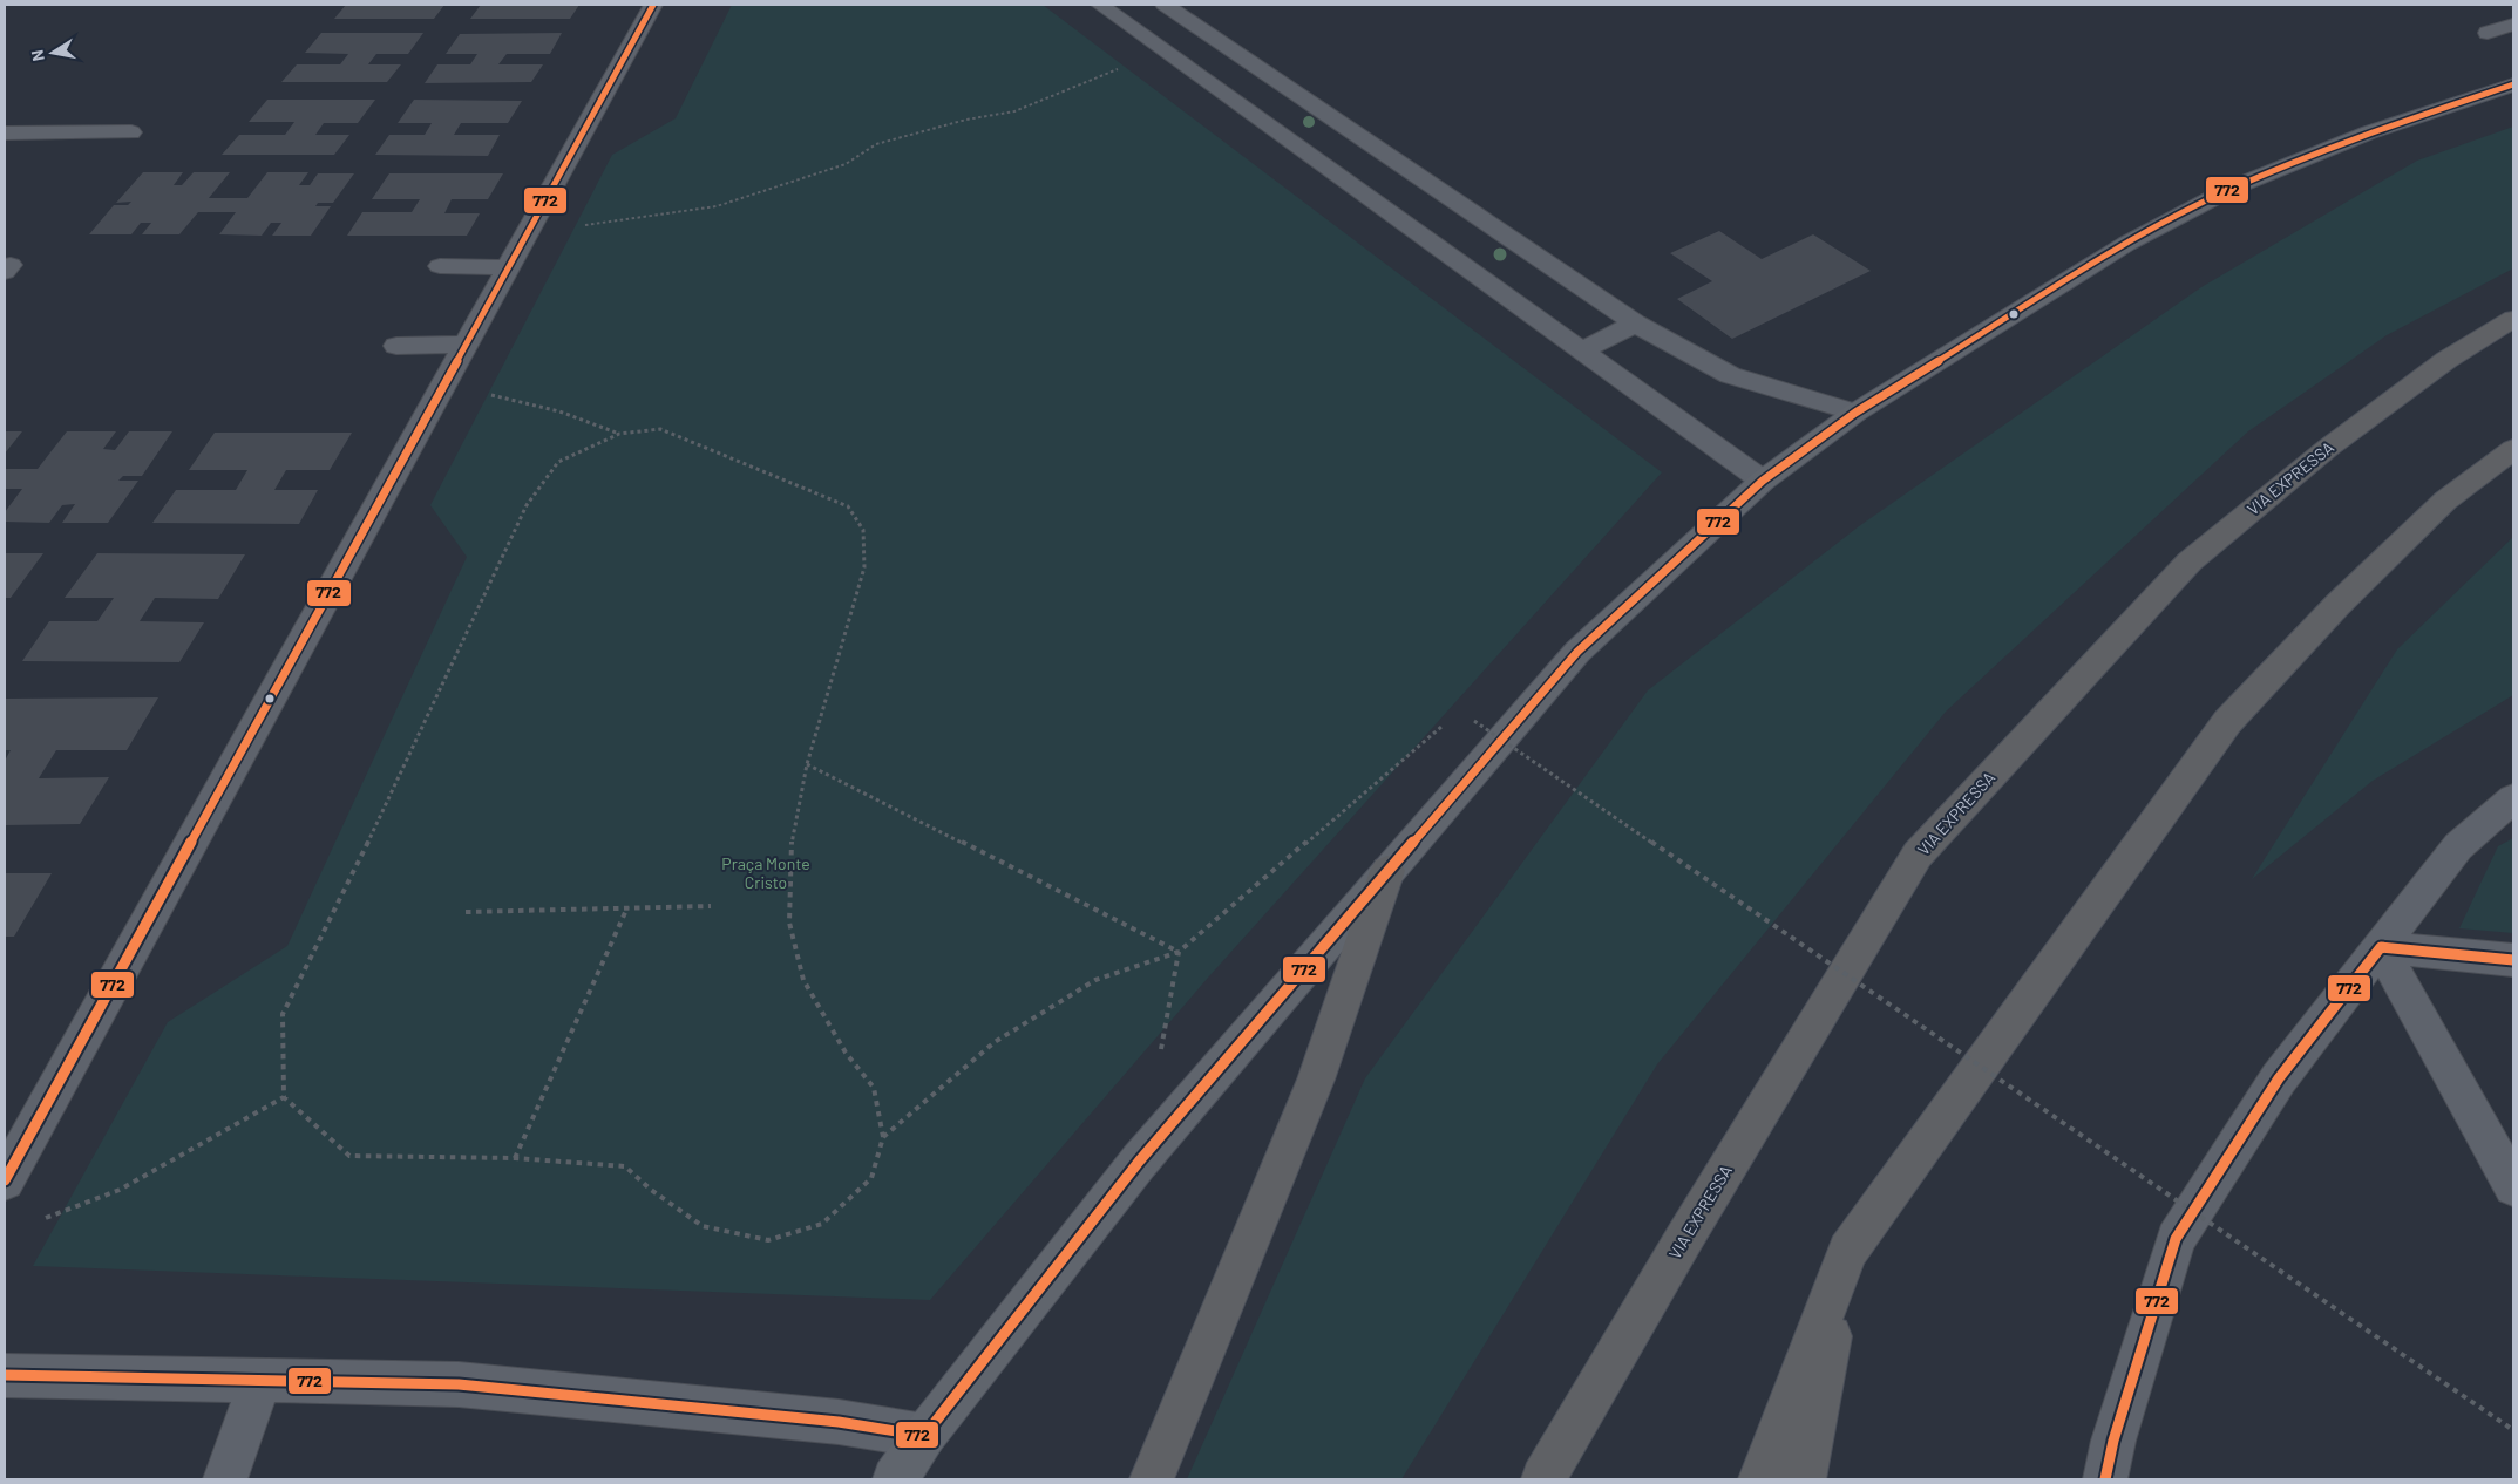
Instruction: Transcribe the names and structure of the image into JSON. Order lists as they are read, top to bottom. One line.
{"streets":{"highway":["VIA EXPRESSA"]},"parks":["Praça Monte Cristo"],"lines":["transit line 772"],"north":"left"}
